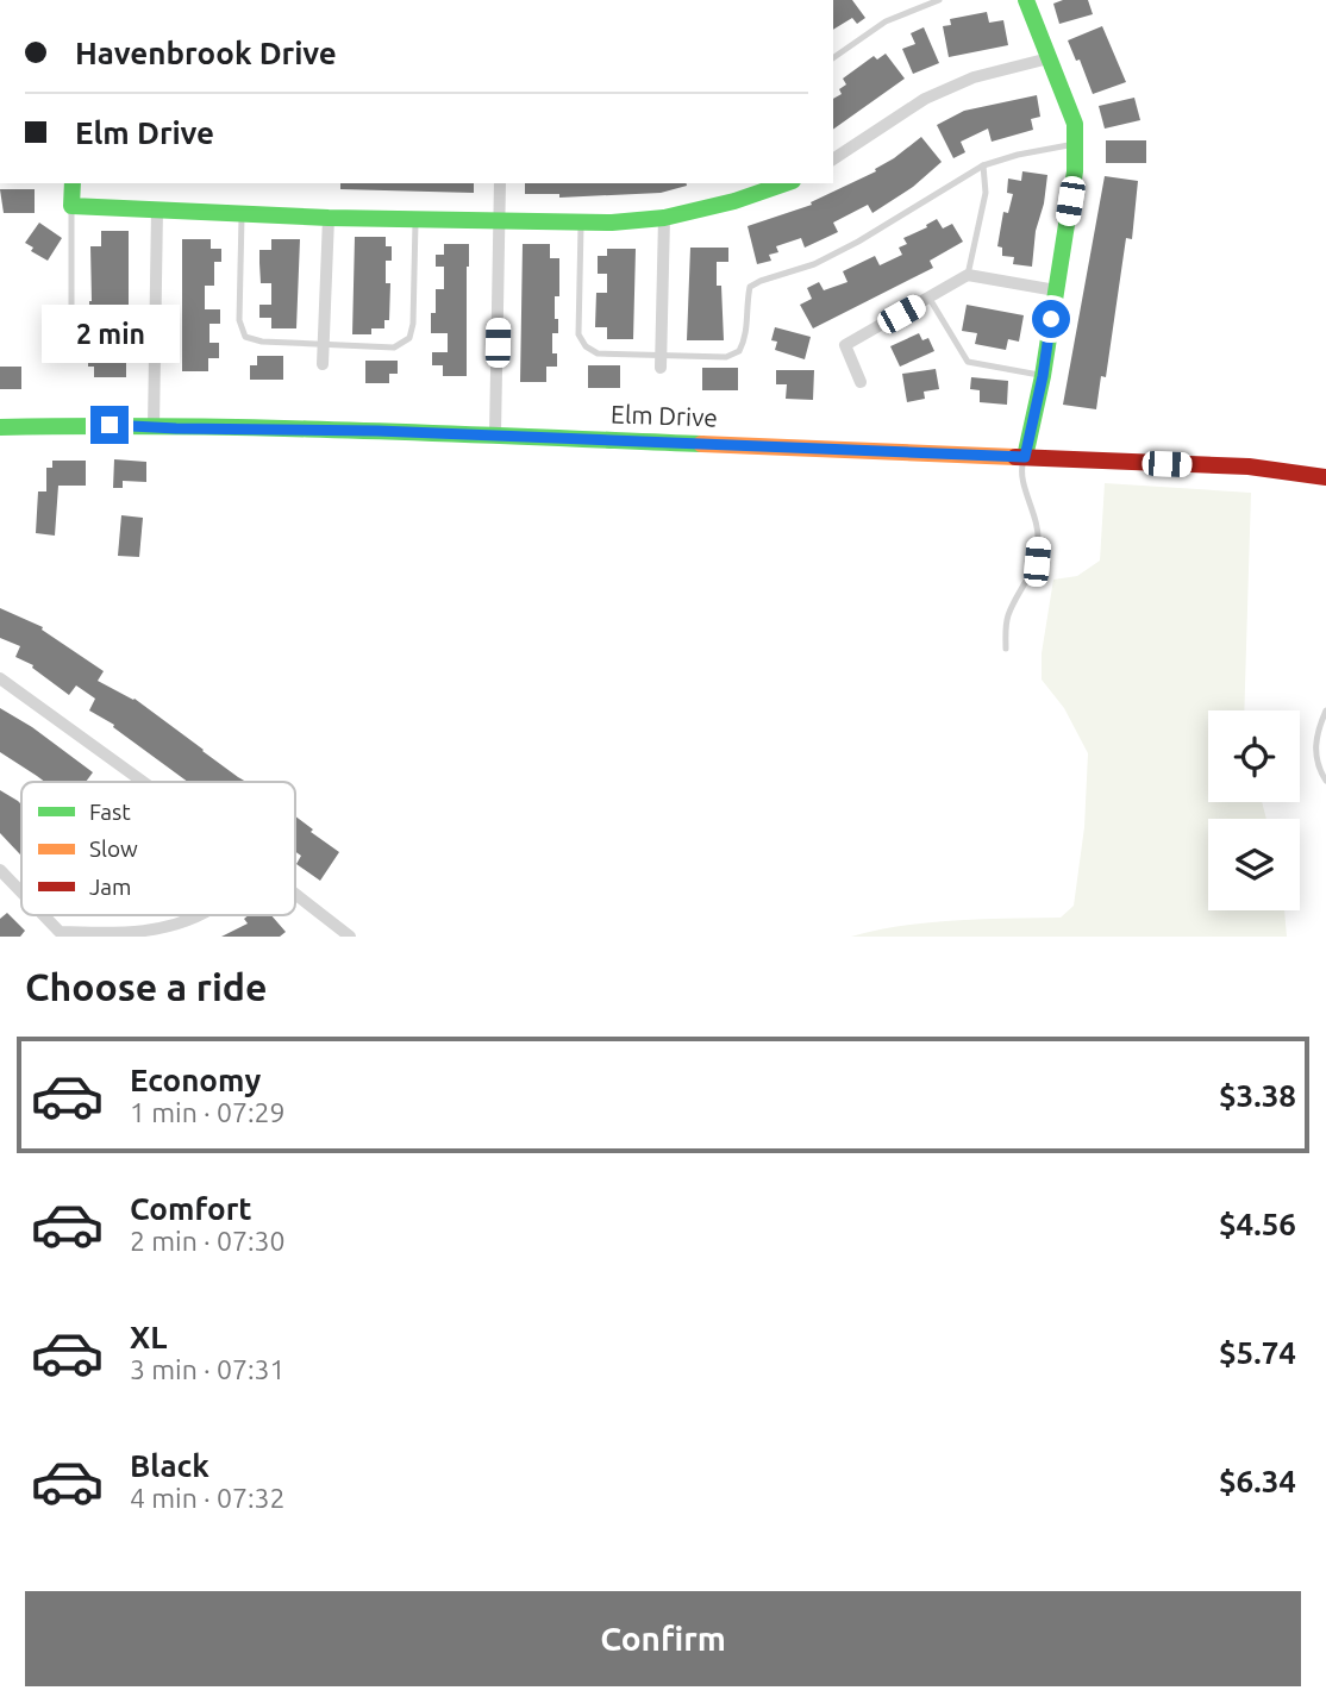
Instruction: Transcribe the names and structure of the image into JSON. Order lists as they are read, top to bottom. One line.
{"streets":{"street":["Elm Drive"]},"legend":["Fast","Slow","Jam"],"page":{"banner":["Havenbrook Drive","Elm Drive"],"bubble":"2 min","heading":"Choose a ride","list":[{"name":"Economy","note":"1 min · 07:29","value":"$3.38"},{"name":"Comfort","note":"2 min · 07:30","value":"$4.56"},{"name":"XL","note":"3 min · 07:31","value":"$5.74"},{"name":"Black","note":"4 min · 07:32","value":"$6.34"}],"buttons":"Confirm"}}
